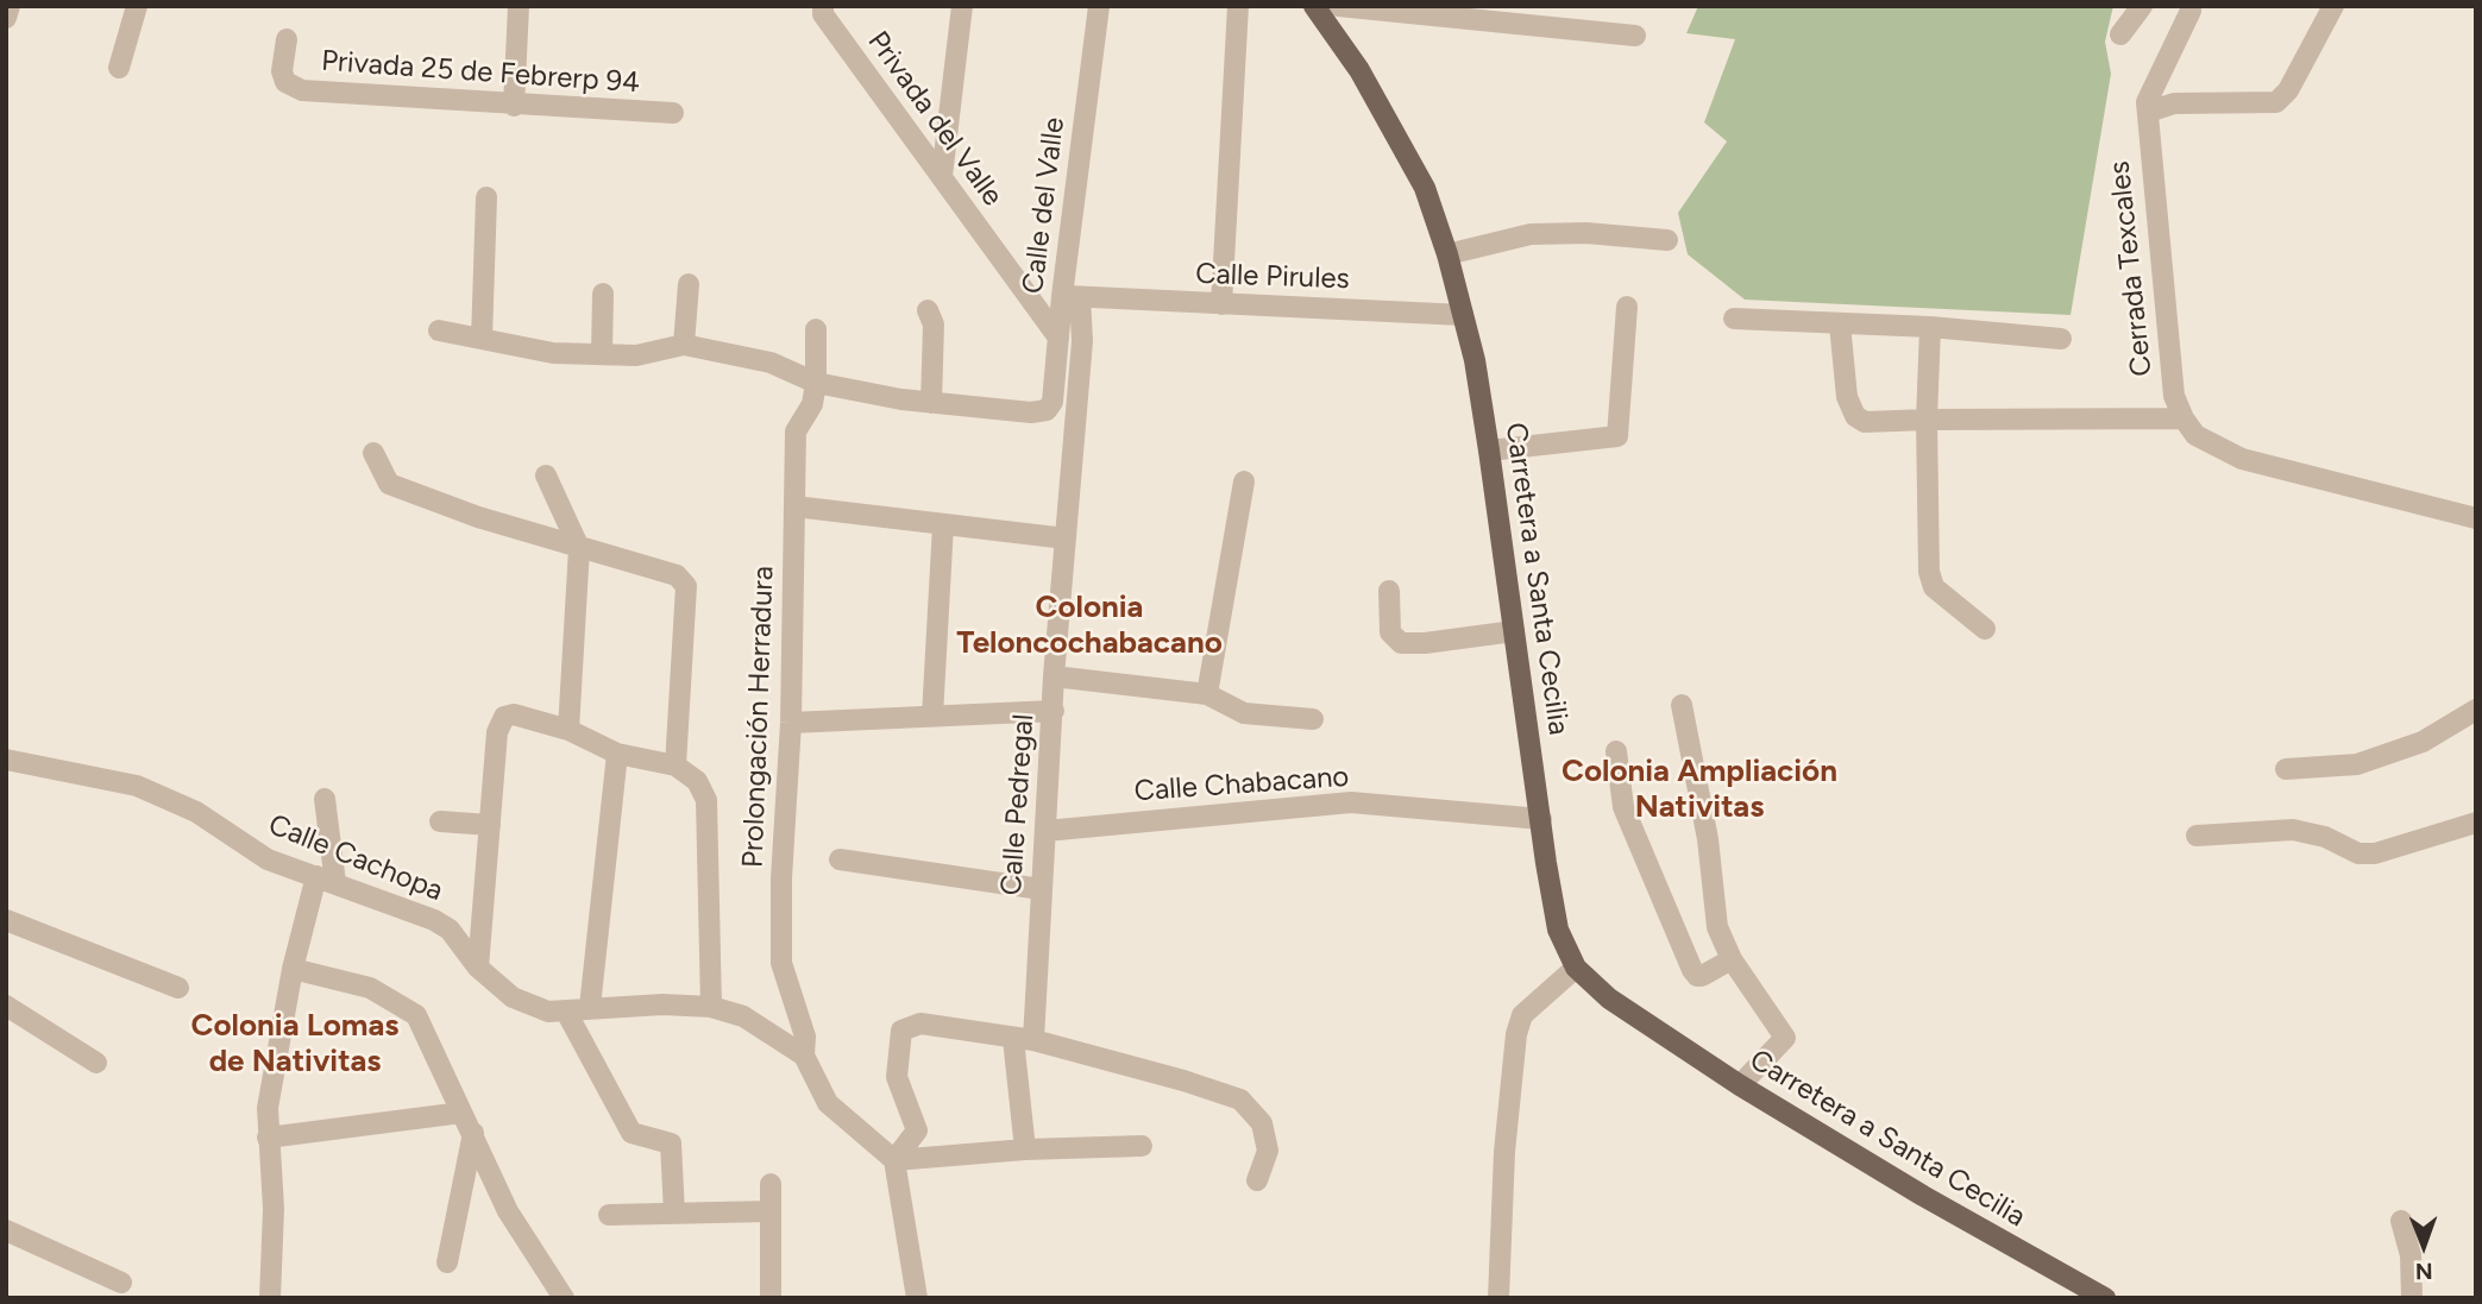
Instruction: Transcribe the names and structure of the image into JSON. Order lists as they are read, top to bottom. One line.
{"streets":{"main road":["Carretera a Santa Cecilia"],"street":["Privada 25 de Febrerp 94","Privada del Valle","Calle del Valle","Cerrada Texcales","Calle Pirules","Prolongación Herradura","Calle Chabacano","Calle Pedregal","Calle Cachopa"]},"crossings":[["Privada del Valle","Calle del Valle"],["Calle del Valle","Calle Pirules"],["Calle del Valle","Calle Pedregal"],["Calle Pirules","Carretera a Santa Cecilia"],["Calle Pirules","Calle Pedregal"],["Carretera a Santa Cecilia","Calle Chabacano"],["Calle Chabacano","Calle Pedregal"]],"districts":["Colonia Teloncochabacano","Colonia Ampliación Nativitas","Colonia Lomas de Nativitas"],"north":"bottom"}
